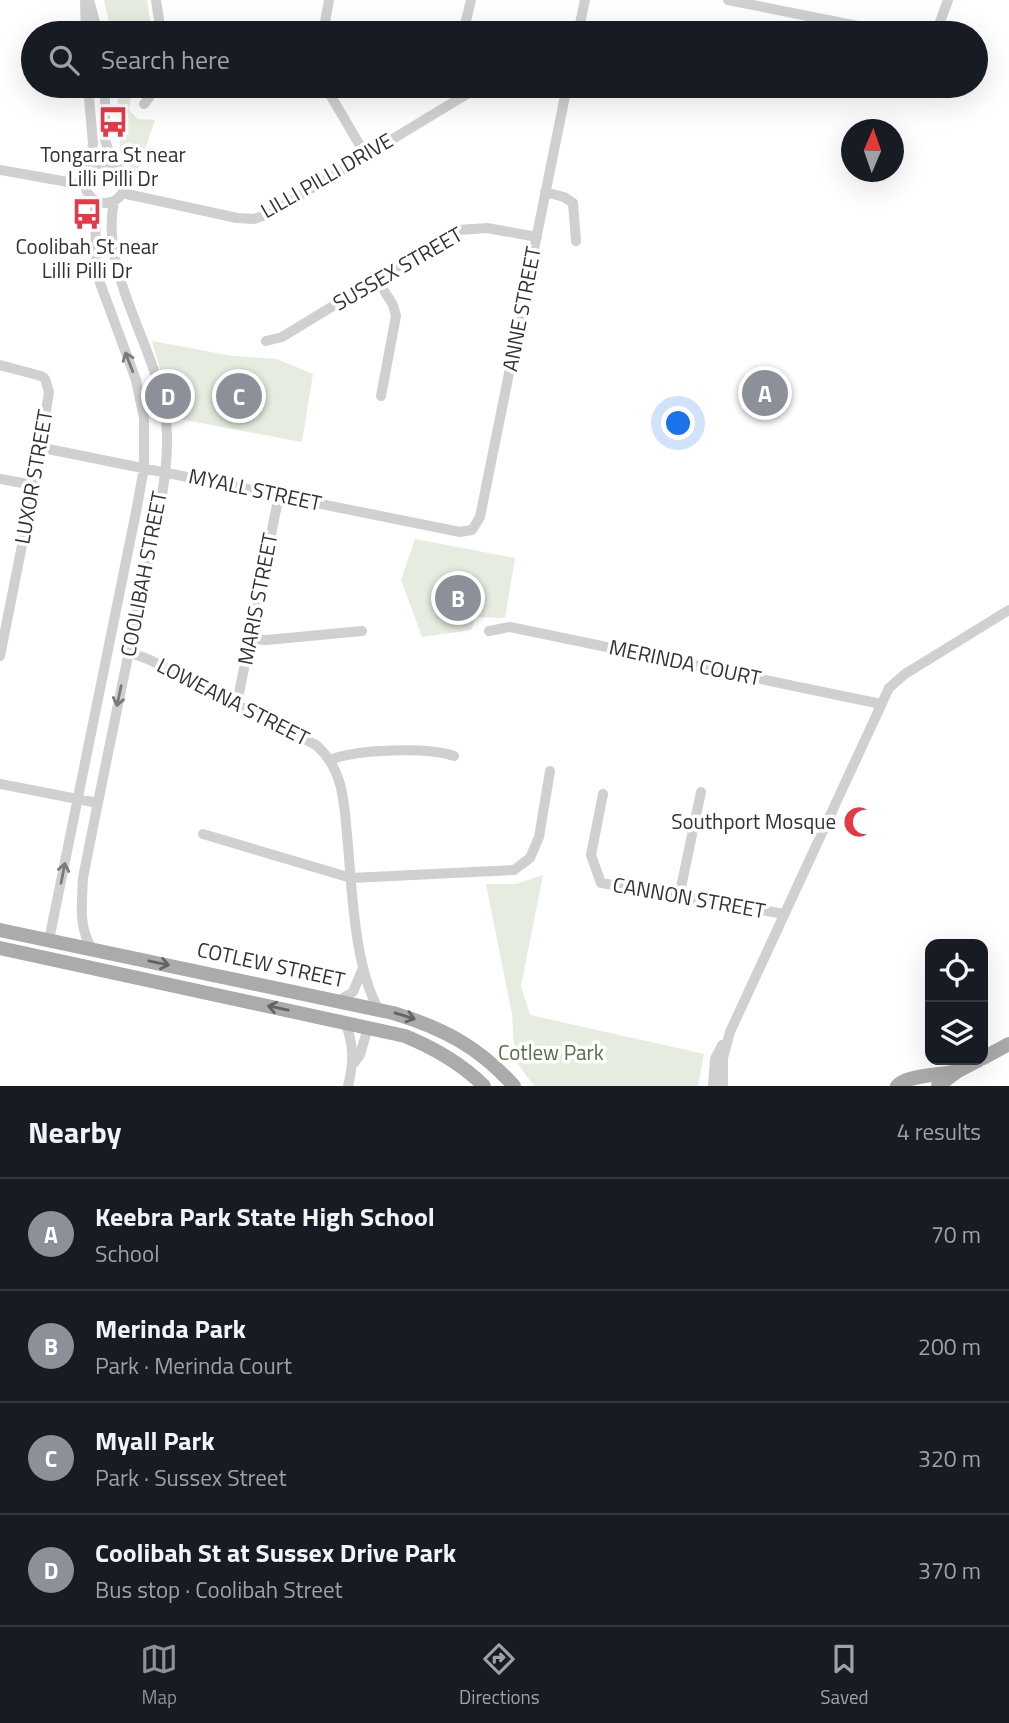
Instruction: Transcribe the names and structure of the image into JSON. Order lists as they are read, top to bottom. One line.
{"streets":{"main road":["COTLEW STREET"],"street":["LILLI PILLI DRIVE","SUSSEX STREET","ANNE STREET","LUXOR STREET","MYALL STREET","COOLIBAH STREET","MARIS STREET","MERINDA COURT","LOWEANA STREET","CANNON STREET"]},"crossings":[["LILLI PILLI DRIVE","COOLIBAH STREET"],["SUSSEX STREET","ANNE STREET"],["ANNE STREET","MYALL STREET"],["LUXOR STREET","MYALL STREET"],["MYALL STREET","COOLIBAH STREET"],["MYALL STREET","MARIS STREET"],["COOLIBAH STREET","LOWEANA STREET"],["COOLIBAH STREET","COTLEW STREET"],["MARIS STREET","LOWEANA STREET"],["LOWEANA STREET","COTLEW STREET"]],"parks":["Cotlew Park"],"places":{"bus stop":["Tongarra St near Lilli Pilli Dr","Coolibah St near Lilli Pilli Dr"],"mosque":["Southport Mosque"]},"north":"top","page":{"search":"Search here","pins":["A","C","D","B"],"heading":["Nearby","4 results"],"list":[{"mark":"A","name":"Keebra Park State High School","note":"School","value":"70 m"},{"mark":"B","name":"Merinda Park","note":"Park · Merinda Court","value":"200 m"},{"mark":"C","name":"Myall Park","note":"Park · Sussex Street","value":"320 m"},{"mark":"D","name":"Coolibah St at Sussex Drive Park","note":"Bus stop · Coolibah Street","value":"370 m"}],"nav":["Map","Directions","Saved"]}}
